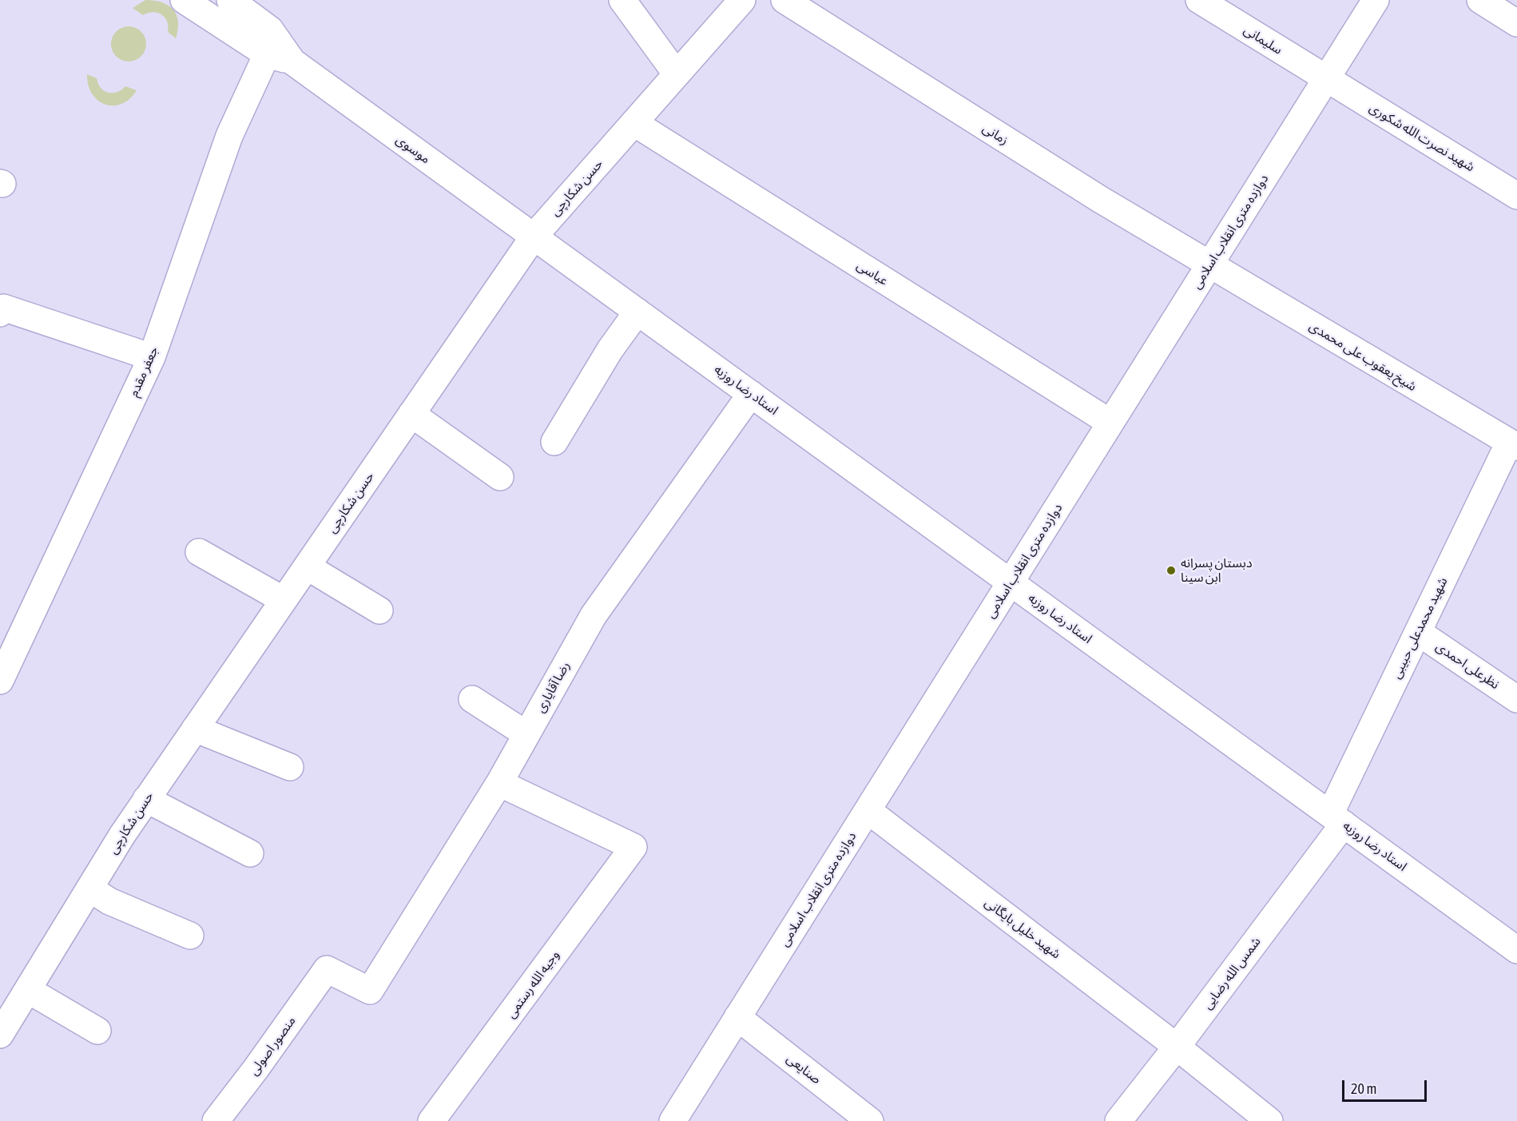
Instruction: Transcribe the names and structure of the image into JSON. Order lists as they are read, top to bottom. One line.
{"streets":{"street":["سلیمانی","زمانی","شهید نصرت الله شکوری","موسوی","حسن شکارچی","دوازده متری انقلاب اسلامی","عباسی","شیخ یعقوب علی محمدی","جعفر مقدم","استاد رضا روزبه","شهید محمدعلی حبیبی","نظرعلی احمدی","رضا آقایاری","شهید خلیل بایگانی","شمس الله رضایی","وجیه الله رستمی","منصور اصولی","صنایعی"]},"crossings":[["سلیمانی","شهید نصرت الله شکوری"],["سلیمانی","دوازده متری انقلاب اسلامی"],["زمانی","دوازده متری انقلاب اسلامی"],["زمانی","شیخ یعقوب علی محمدی"],["شهید نصرت الله شکوری","دوازده متری انقلاب اسلامی"],["موسوی","حسن شکارچی"],["موسوی","جعفر مقدم"],["موسوی","استاد رضا روزبه"],["حسن شکارچی","عباسی"],["حسن شکارچی","استاد رضا روزبه"],["دوازده متری انقلاب اسلامی","عباسی"],["دوازده متری انقلاب اسلامی","شیخ یعقوب علی محمدی"],["دوازده متری انقلاب اسلامی","استاد رضا روزبه"],["دوازده متری انقلاب اسلامی","شهید خلیل بایگانی"],["دوازده متری انقلاب اسلامی","صنایعی"],["شیخ یعقوب علی محمدی","شهید محمدعلی حبیبی"],["استاد رضا روزبه","شهید محمدعلی حبیبی"],["استاد رضا روزبه","رضا آقایاری"],["استاد رضا روزبه","شمس الله رضایی"],["شهید محمدعلی حبیبی","نظرعلی احمدی"],["شهید محمدعلی حبیبی","شمس الله رضایی"],["رضا آقایاری","وجیه الله رستمی"],["رضا آقایاری","منصور اصولی"],["شهید خلیل بایگانی","شمس الله رضایی"]],"places":["دبستان پسرانه ابن سینا"],"scale_bar":"20 m"}
